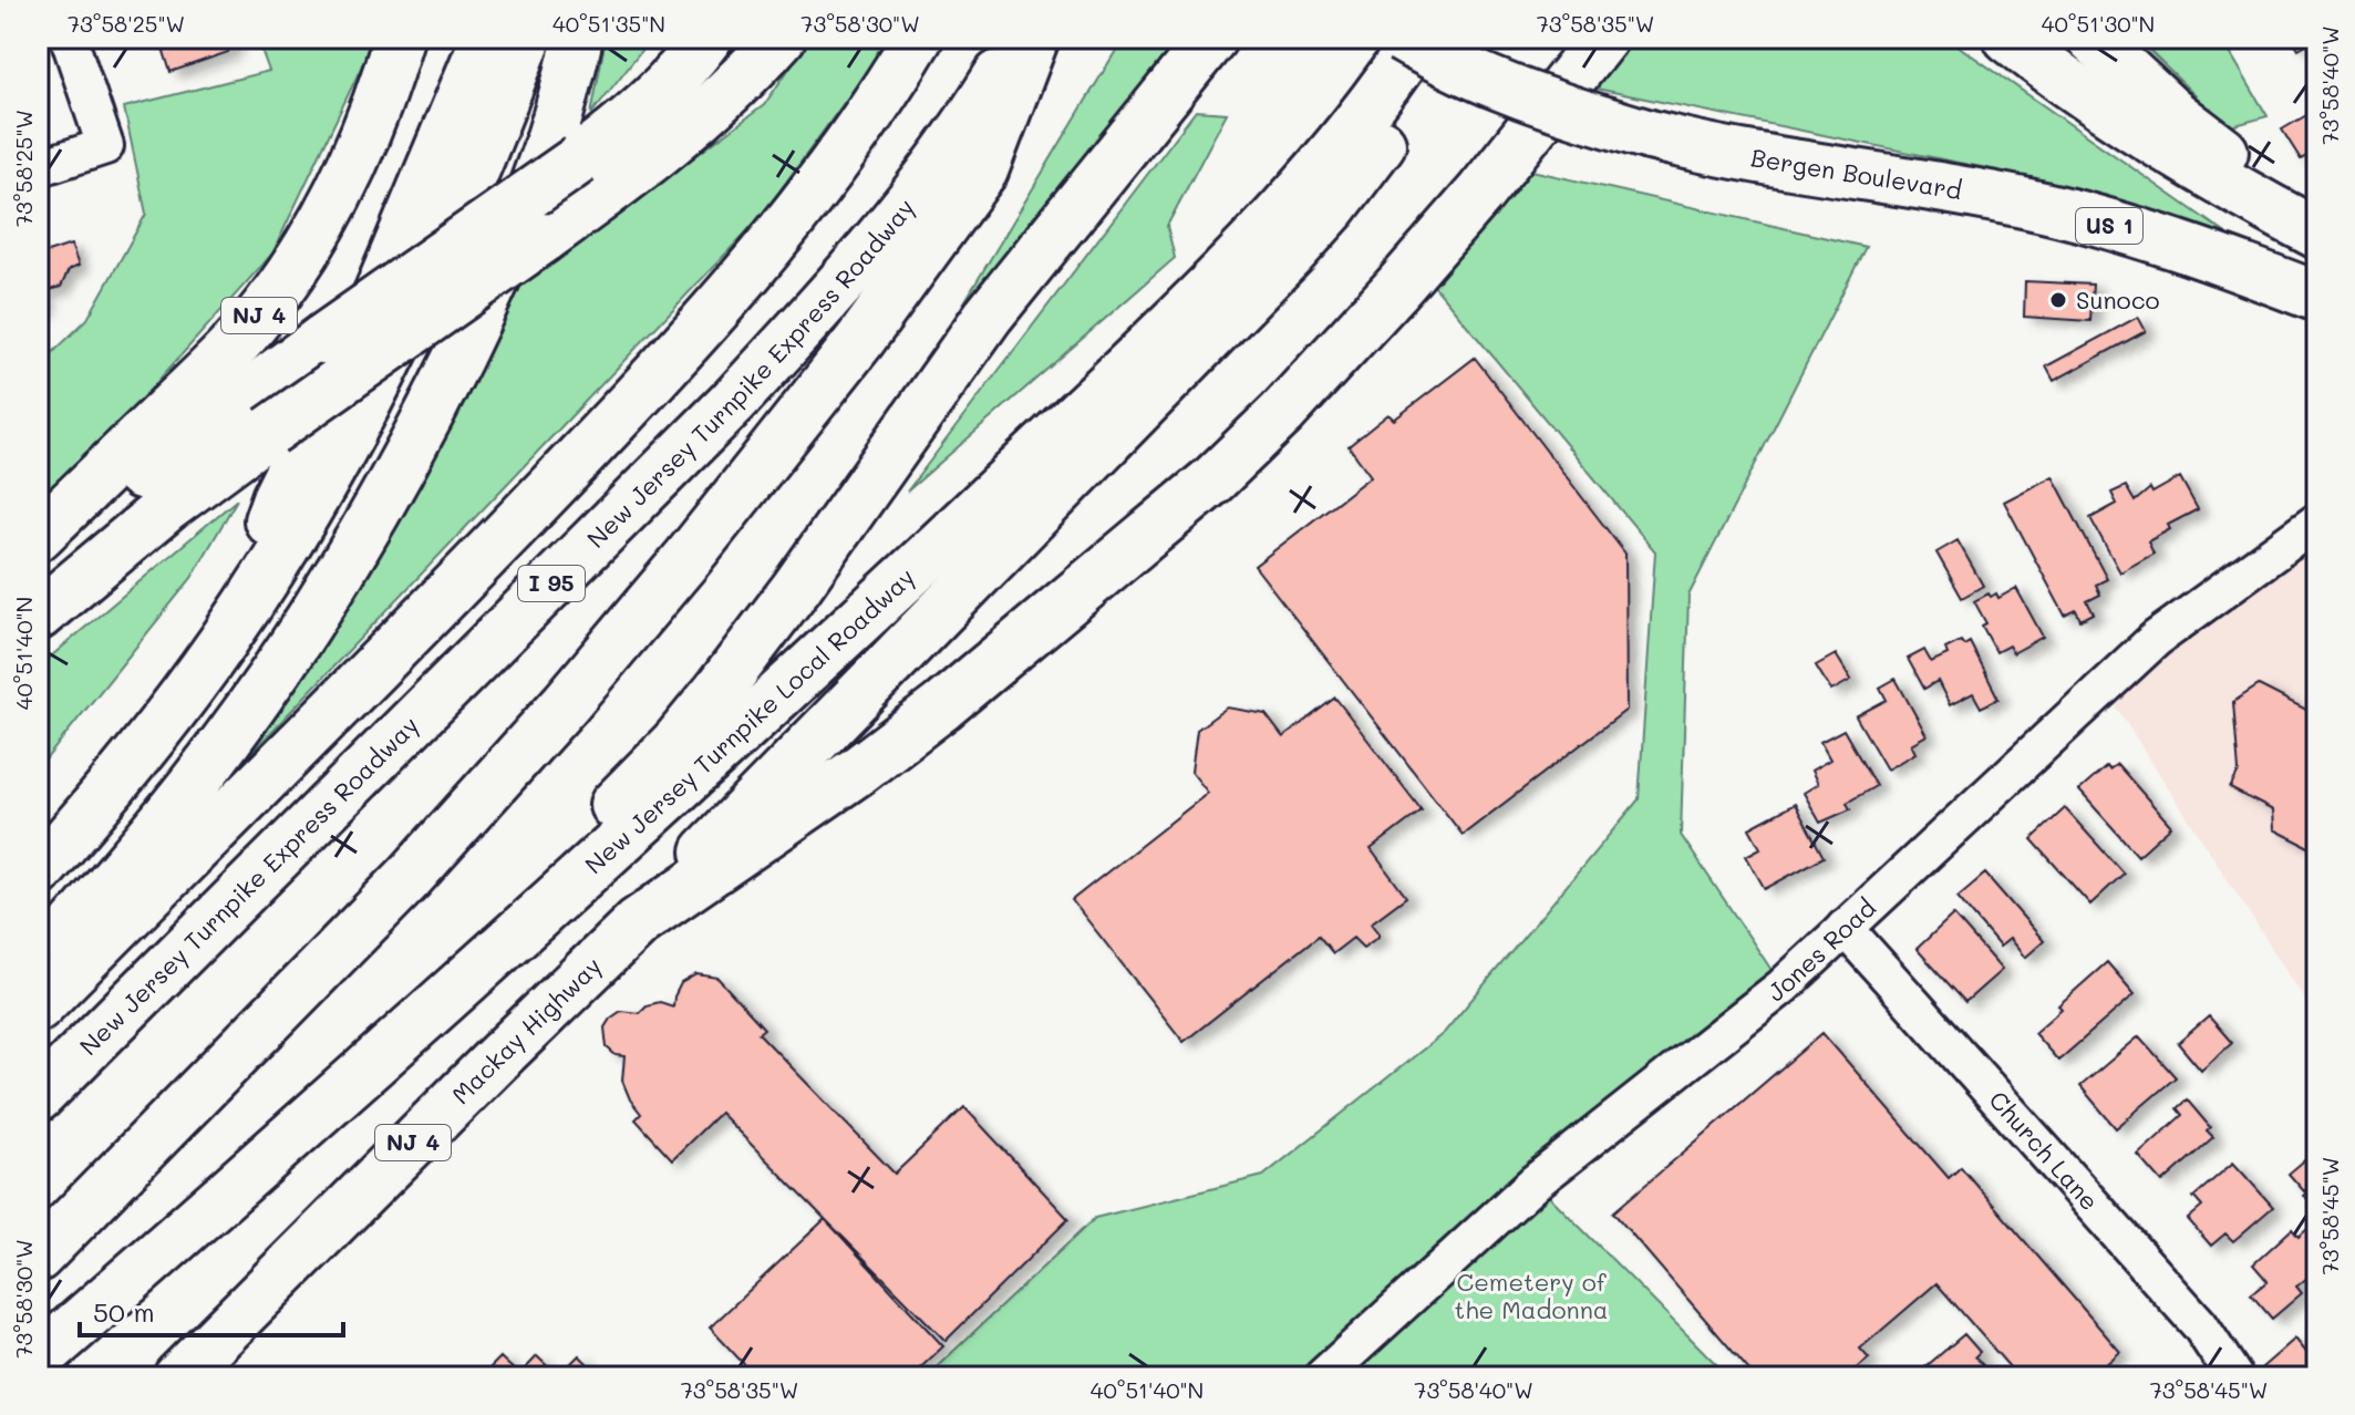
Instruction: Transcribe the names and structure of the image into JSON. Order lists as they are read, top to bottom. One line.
{"streets":{"highway":["Bergen Boulevard","US 1","NJ 4","New Jersey Turnpike Express Roadway","I 95","New Jersey Turnpike Local Roadway","Mackay Highway"],"street":["Jones Road","Church Lane"]},"crossings":[["Jones Road","Church Lane"]],"parks":["Cemetery of the Madonna"],"places":["Sunoco"],"scale_bar":"50 m","coordinates":["73°58'25\"W","40°51'35\"N","73°58'30\"W","73°58'35\"W","40°51'30\"N","73°58'40\"W","40°51'40\"N","73°58'45\"W"]}
